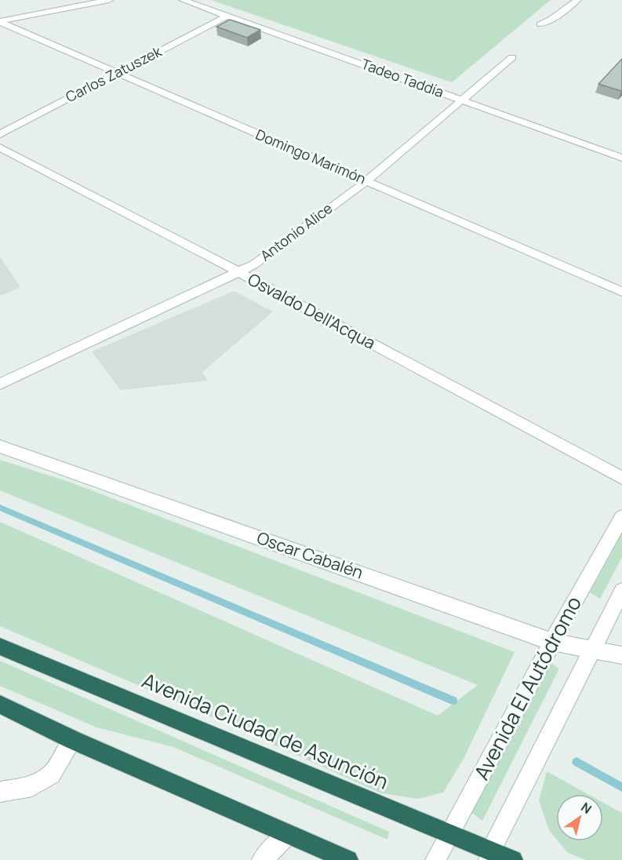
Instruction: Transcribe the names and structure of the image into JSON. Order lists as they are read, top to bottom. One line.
{"streets":{"highway":["Avenida Ciudad de Asunción"],"street":["Carlos Zatuszek","Tadeo Taddía","Domingo Marimón","Antonio Alice","Osvaldo Dell'Acqua","Oscar Cabalén","Avenida El Autódromo"]},"crossings":[["Carlos Zatuszek","Tadeo Taddía"],["Carlos Zatuszek","Domingo Marimón"],["Tadeo Taddía","Antonio Alice"],["Domingo Marimón","Antonio Alice"],["Antonio Alice","Osvaldo Dell'Acqua"],["Oscar Cabalén","Avenida El Autódromo"],["Avenida El Autódromo","Avenida Ciudad de Asunción"]],"north":"top right"}
